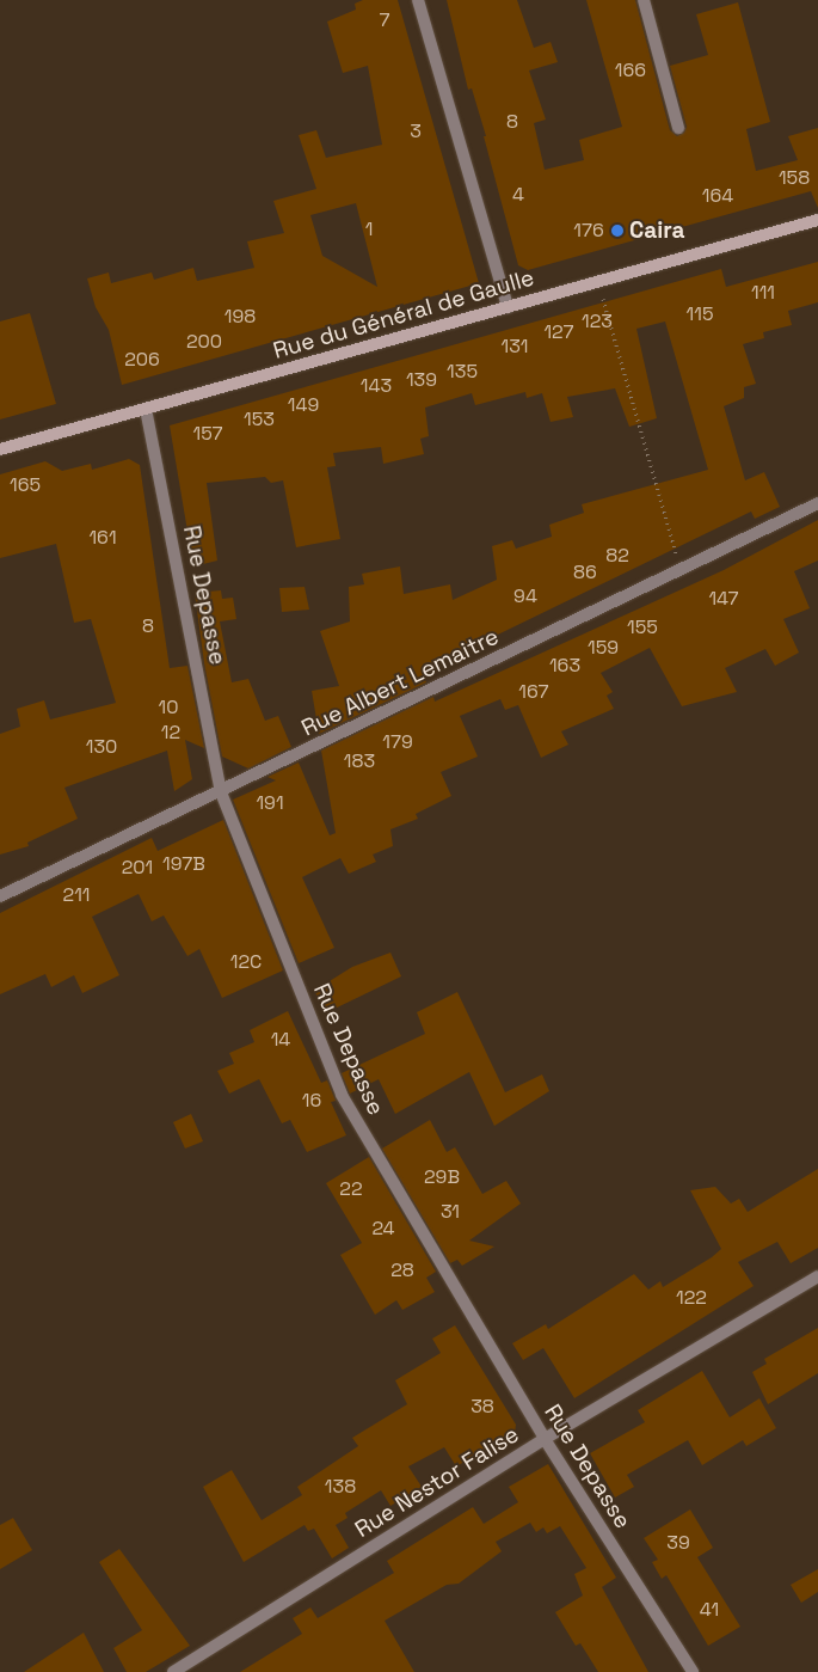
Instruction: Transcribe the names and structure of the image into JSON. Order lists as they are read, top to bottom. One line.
{"streets":{"main road":["Rue du Général de Gaulle"],"street":["Rue Depasse","Rue Albert Lemaitre","Rue Nestor Falise"]},"crossings":[["Rue du Général de Gaulle","Rue Depasse"],["Rue Depasse","Rue Albert Lemaitre"],["Rue Depasse","Rue Nestor Falise"]],"places":["Caira"],"house_numbers":["7","166","8","3","158","4","164","1","176","111","115","198","123","127","200","131","206","135","139","143","149","153","157","165","161","82","86","94","147","8","155","159","163","167","10","12","179","130","183","191","197B","201","211","12C","14","16","29B","22","31","24","28","122","38","138","39","41"]}
